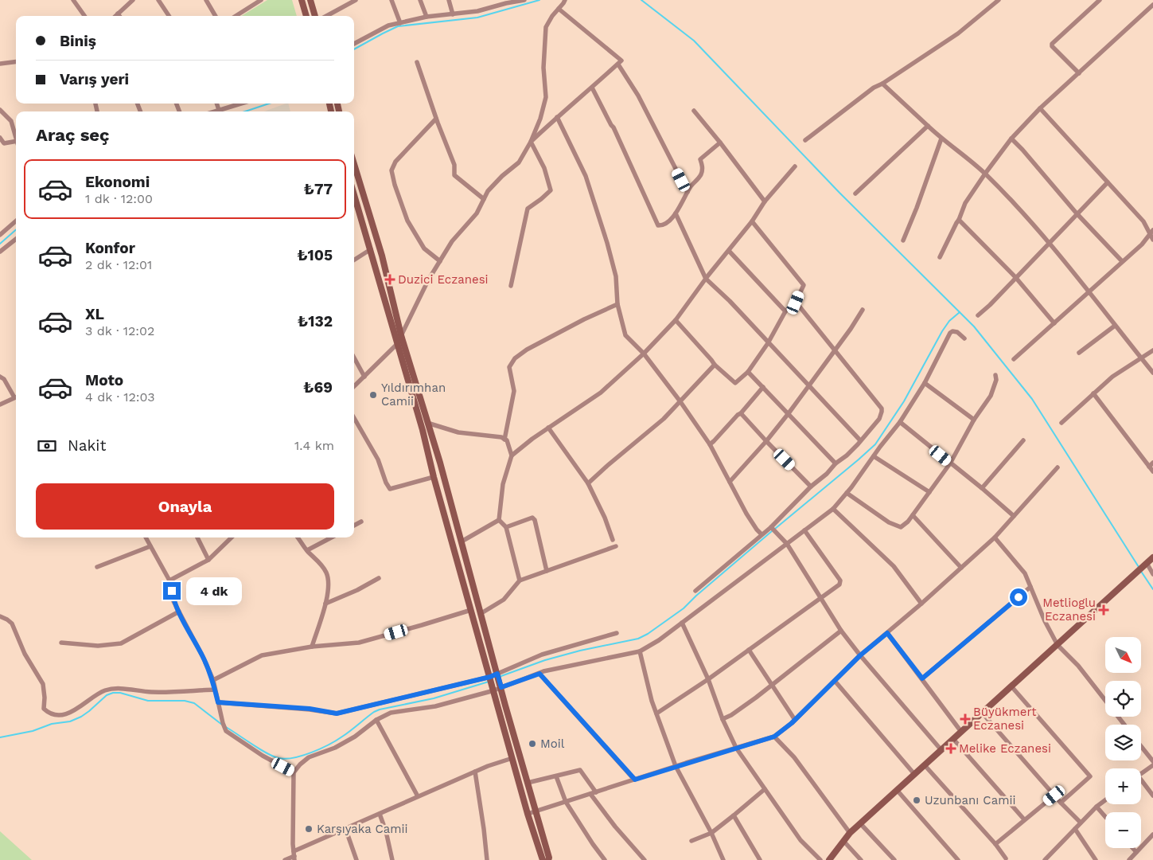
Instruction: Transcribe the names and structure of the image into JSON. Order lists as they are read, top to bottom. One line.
{"places":{"health":["Duzici Eczanesi","Metlioglu Eczanesi","Büyükmert Eczanesi","Melike Eczanesi"],"other":["Yıldırımhan Camii","Moil","Uzunbanı Camii","Karşıyaka Camii"]},"north":"bottom right","page":{"banner":["Biniş","Varış yeri"],"heading":"Araç seç","list":[{"name":"Ekonomi","note":"1 dk · 12:00","value":"₺77"},{"name":"Konfor","note":"2 dk · 12:01","value":"₺105"},{"name":"XL","note":"3 dk · 12:02","value":"₺132"},{"name":"Moto","note":"4 dk · 12:03","value":"₺69"}],"pay":["Nakit","1.4 km"],"buttons":"Onayla","bubble":"4 dk","map_buttons":["+","−"]}}
